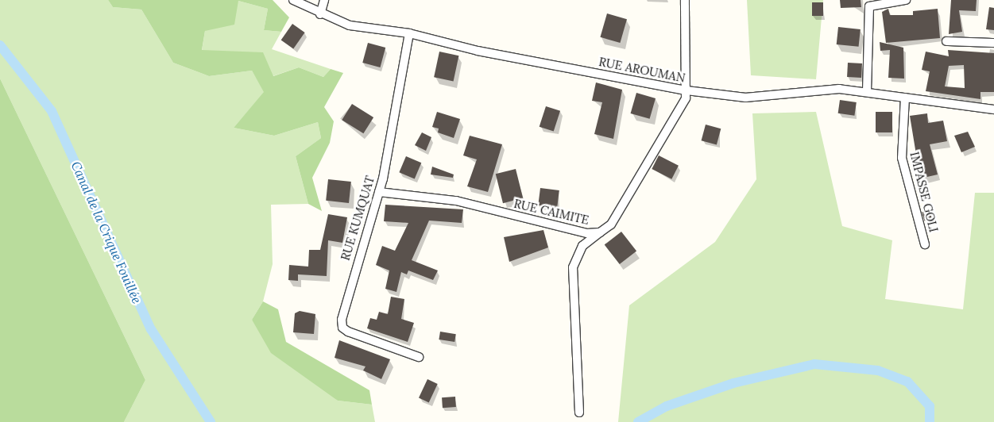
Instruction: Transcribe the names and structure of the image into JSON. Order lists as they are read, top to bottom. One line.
{"streets":{"street":["RUE AROUMAN","IMPASSE GOLI","RUE CAIMITE","RUE KUMQUAT"]},"crossings":[["RUE AROUMAN","IMPASSE GOLI"],["RUE AROUMAN","RUE CAIMITE"],["RUE AROUMAN","RUE KUMQUAT"],["RUE CAIMITE","RUE KUMQUAT"]],"water":["Canal de la Crique Fouillée"]}
